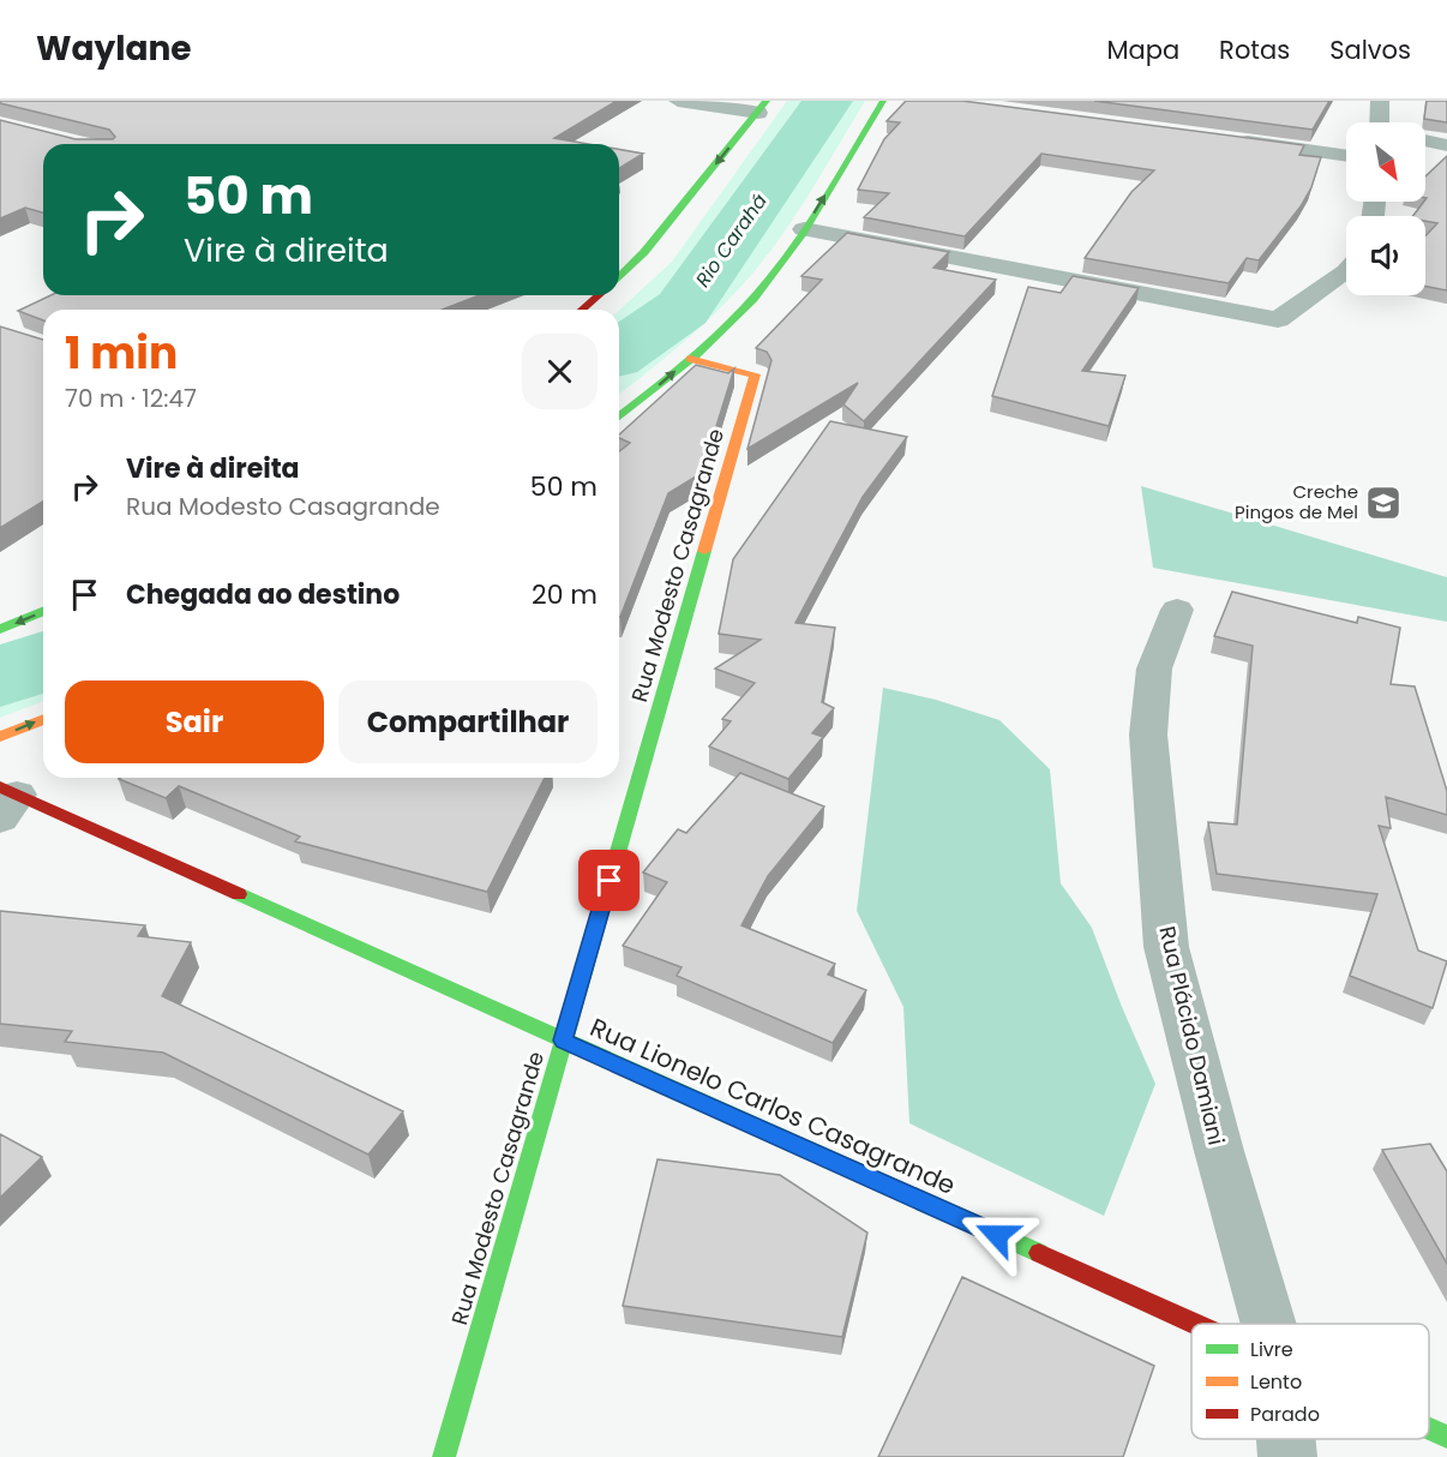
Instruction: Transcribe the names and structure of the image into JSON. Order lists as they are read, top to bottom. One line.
{"streets":{"street":["Rua Modesto Casagrande","Rua Plácido Damiani","Rua Lionelo Carlos Casagrande"]},"crossings":[["Rua Modesto Casagrande","Rua Lionelo Carlos Casagrande"]],"water":["Rio Carahá"],"places":{"school or university":["Creche Pingos de Mel"]},"legend":["Livre","Lento","Parado"],"north":"bottom right","page":{"header":"Waylane","nav":["Mapa","Rotas","Salvos"],"turn":["50 m","Vire à direita"],"heading":["1 min","70 m · 12:47"],"list":[{"name":"Vire à direita","note":"Rua Modesto Casagrande","value":"50 m"},{"name":"Chegada ao destino","value":"20 m"}],"buttons":["Sair","Compartilhar"]}}
